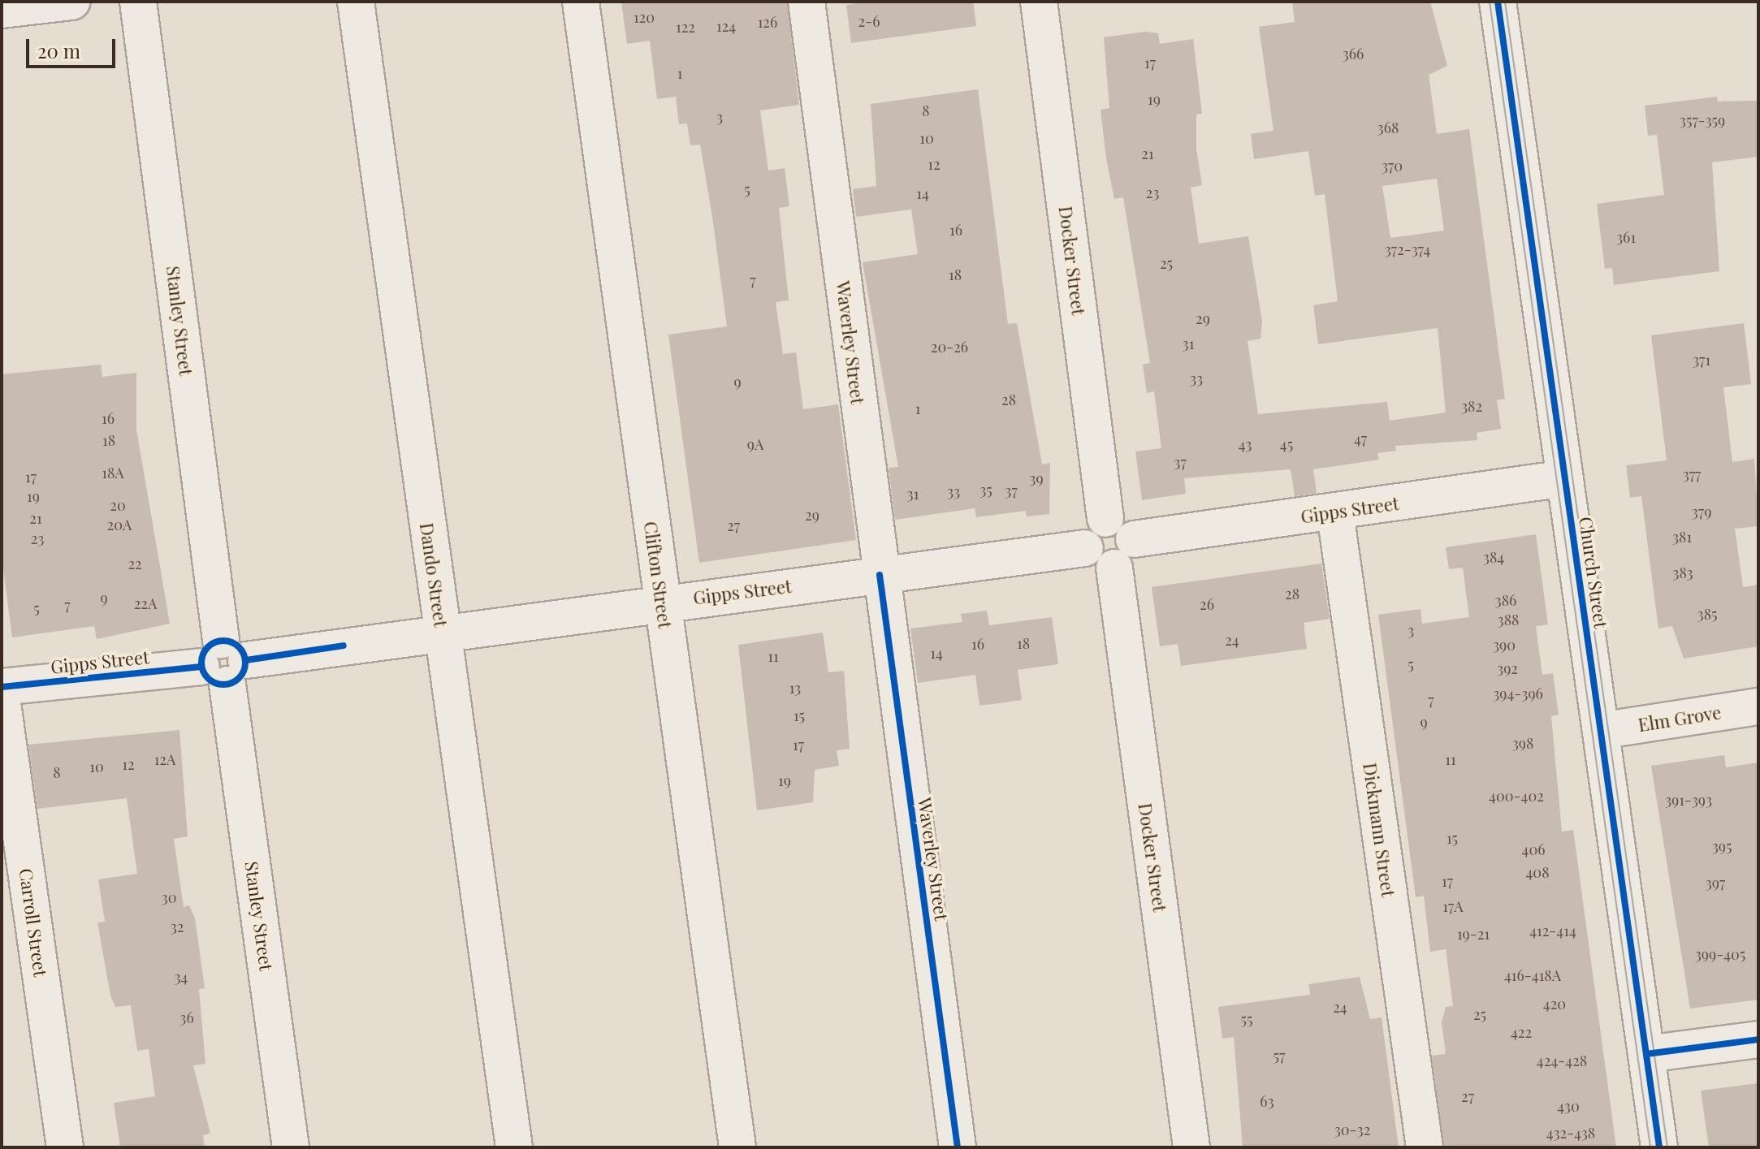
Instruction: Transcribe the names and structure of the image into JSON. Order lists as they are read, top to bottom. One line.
{"streets":{"street":["Docker Street","Stanley Street","Waverley Street","Gipps Street","Church Street","Dando Street","Clifton Street","Elm Grove","Dickmann Street","Carroll Street"]},"crossings":[["Docker Street","Gipps Street"],["Stanley Street","Gipps Street"],["Waverley Street","Gipps Street"],["Gipps Street","Church Street"],["Gipps Street","Dando Street"],["Gipps Street","Clifton Street"],["Gipps Street","Dickmann Street"],["Church Street","Elm Grove"]],"house_numbers":["120","2-6","126","124","122","366","17","1","19","8","3","357-359","368","10","21","12","370","5","23","14","16","361","372-374","25","18","7","29","31","20-26","371","33","9","28","382","1","16","47","18","9A","43","45","37","18A","377","17","39","35","37","33","31","19","20","379","29","21","20A","27","381","23","384","22","383","28","9","386","22A","26","7","5","385","388","3","24","18","16","390","14","11","5","392","13","394-396","7","15","9","398","17","12A","11","12","10","8","19","400-402","391-393","15","395","406","408","17","397","30","17A","32","412-414","19-21","399-405","416-418A","34","420","24","25","36","55","422","57","424-428","27","63","430","30-32","432-438"],"scale_bar":"20 m"}
